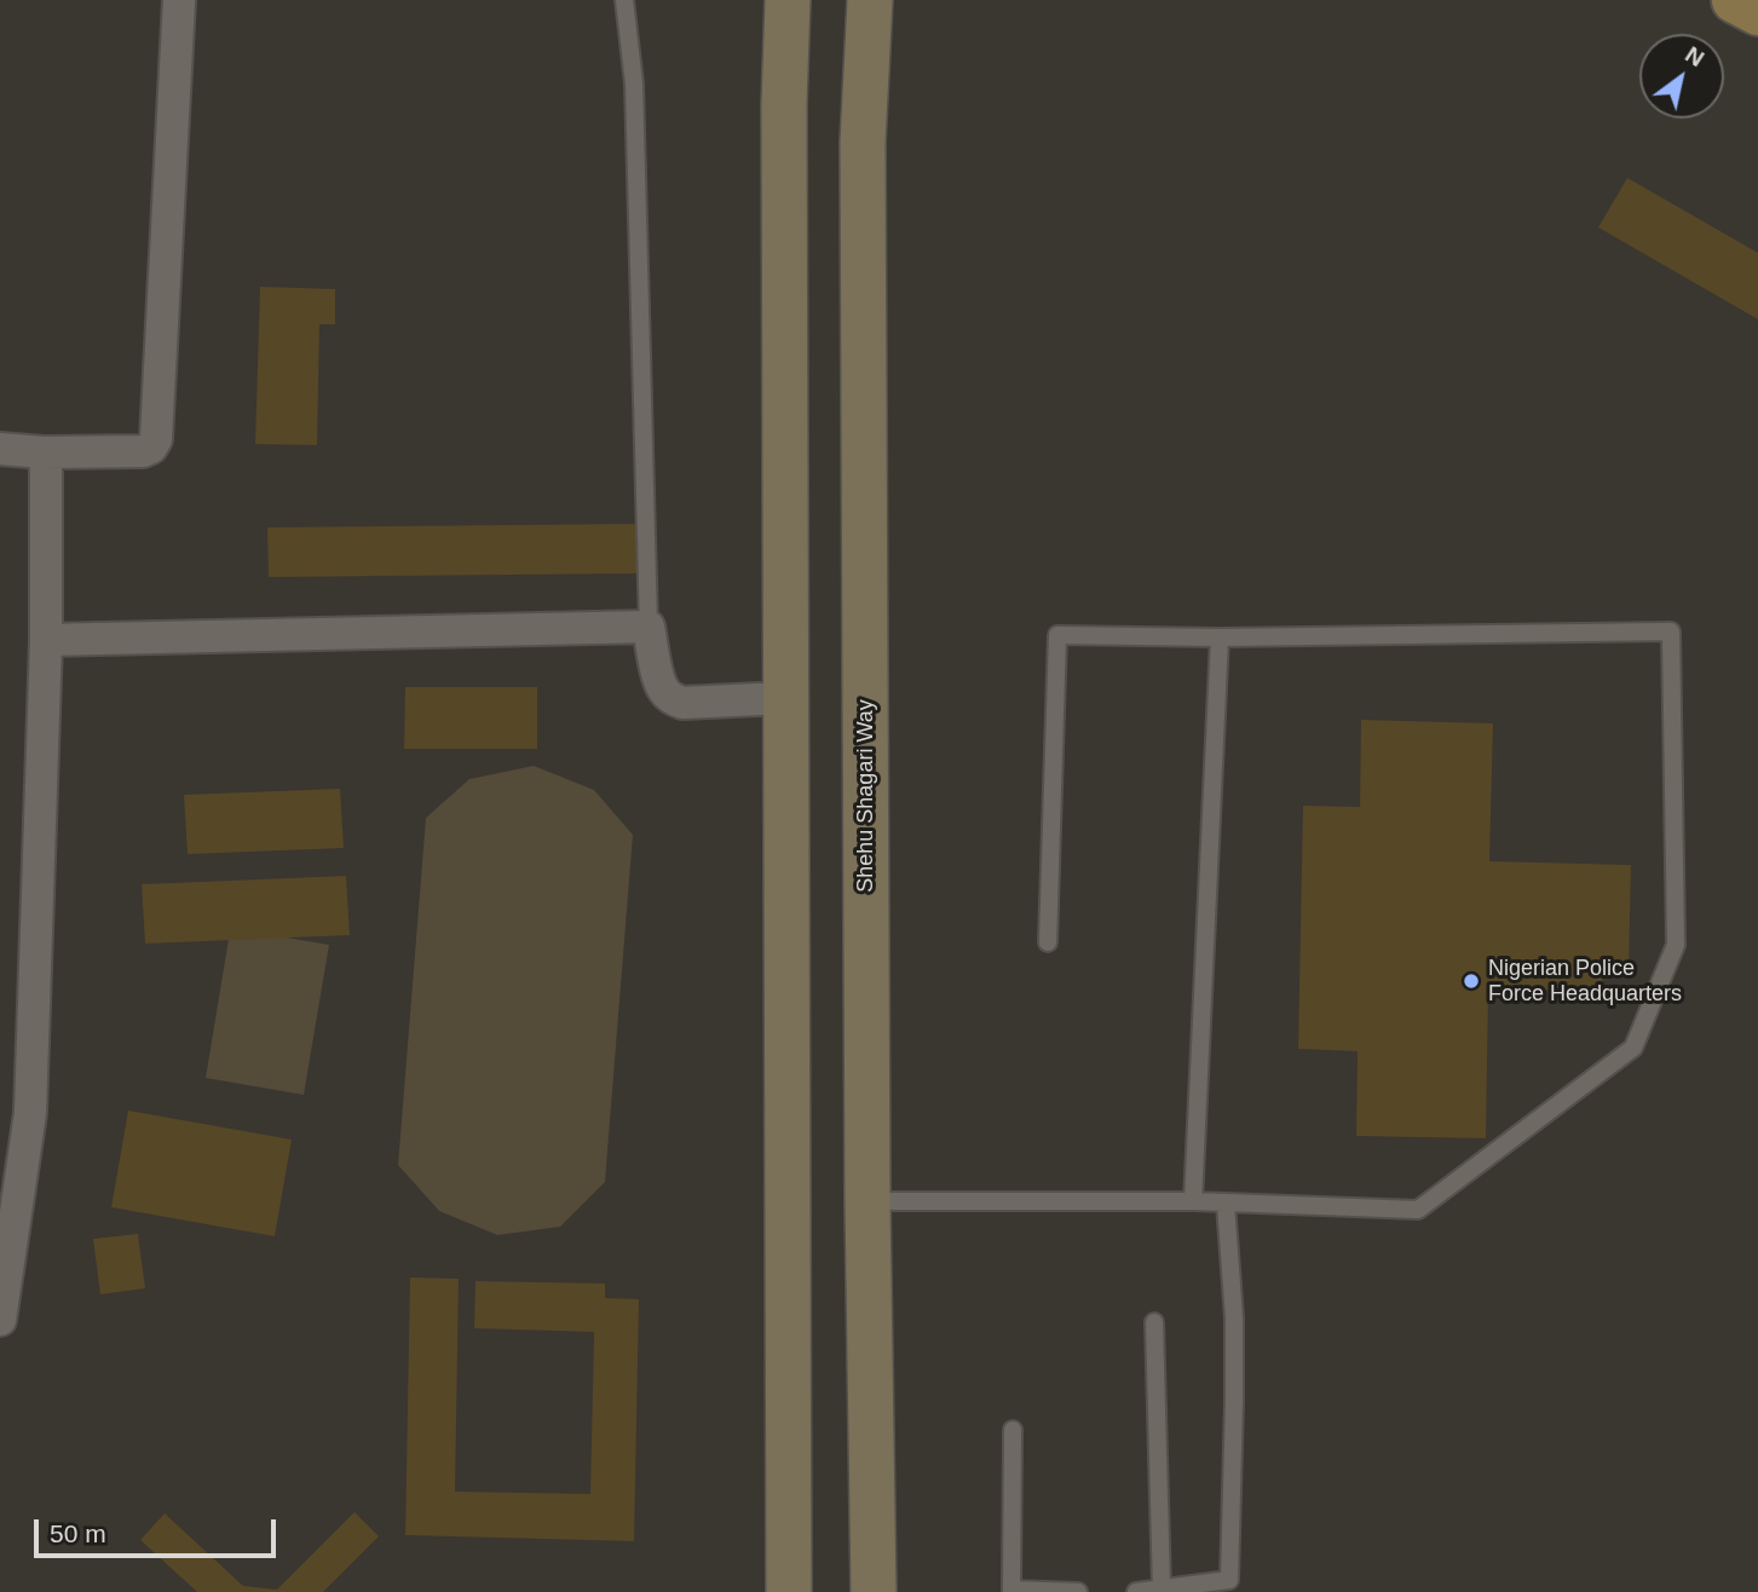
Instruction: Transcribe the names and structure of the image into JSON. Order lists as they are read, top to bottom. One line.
{"streets":{"main road":["Shehu Shagari Way"]},"places":["Nigerian Police Force Headquarters"],"scale_bar":"50 m","north":"top right"}
